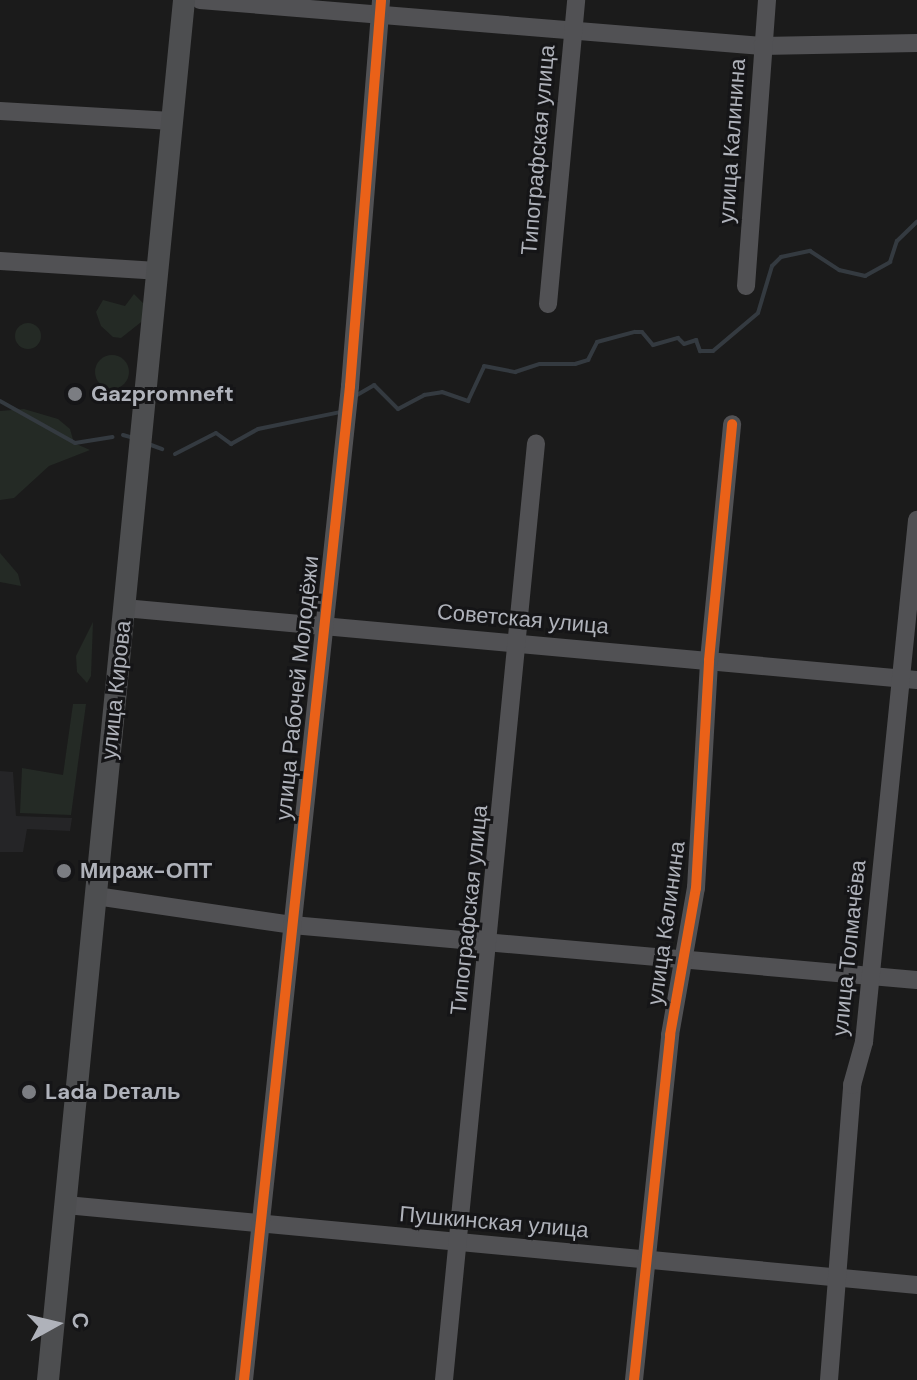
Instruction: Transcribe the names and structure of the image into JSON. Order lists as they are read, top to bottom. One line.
{"streets":{"main road":["улица Кирова"],"street":["улица Калинина","Типографская улица","Советская улица","улица Рабочей Молодёжи","улица Толмачёва","Пушкинская улица"]},"crossings":[["улица Калинина","Советская улица"],["улица Калинина","Пушкинская улица"],["Типографская улица","Советская улица"],["Типографская улица","Пушкинская улица"],["Советская улица","улица Рабочей Молодёжи"],["Советская улица","улица Кирова"],["Советская улица","улица Толмачёва"],["улица Рабочей Молодёжи","Пушкинская улица"],["улица Кирова","Пушкинская улица"],["улица Толмачёва","Пушкинская улица"]],"places":["Gazpromneft","Мираж-ОПТ","Lada Dеталь"],"north":"right"}
